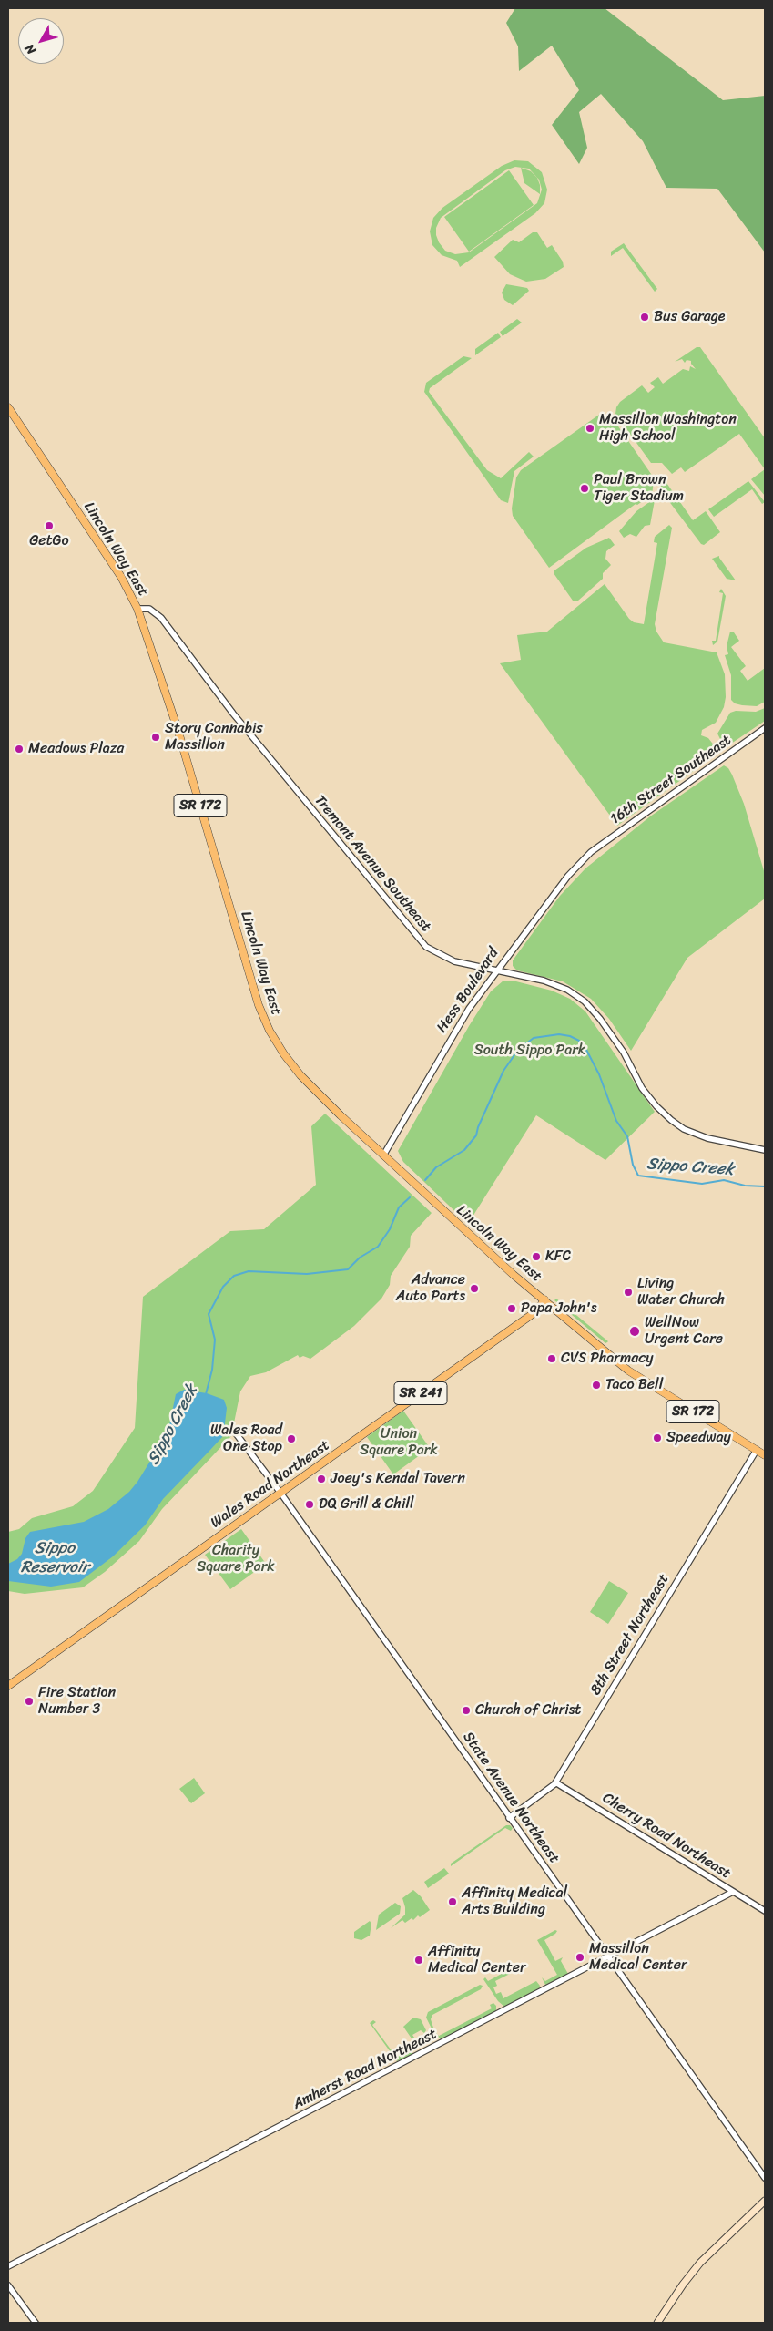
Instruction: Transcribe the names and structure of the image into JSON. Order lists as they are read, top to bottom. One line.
{"streets":{"main road":["Lincoln Way East","SR 172","SR 241","Wales Road Northeast"],"street":["16th Street Southeast","Tremont Avenue Southeast","Hess Boulevard","8th Street Northeast","State Avenue Northeast","Cherry Road Northeast","Amherst Road Northeast"]},"crossings":[["Lincoln Way East","Tremont Avenue Southeast"],["Lincoln Way East","Hess Boulevard"],["Lincoln Way East","Wales Road Northeast"],["Lincoln Way East","8th Street Northeast"],["16th Street Southeast","Hess Boulevard"],["Tremont Avenue Southeast","Hess Boulevard"],["Wales Road Northeast","State Avenue Northeast"],["8th Street Northeast","State Avenue Northeast"],["8th Street Northeast","Cherry Road Northeast"],["State Avenue Northeast","Amherst Road Northeast"],["Cherry Road Northeast","Amherst Road Northeast"]],"water":["Sippo Creek","Sippo Reservoir"],"parks":["South Sippo Park","Union Square Park","Charity Square Park"],"places":["Bus Garage","Massillon Washington High School","Paul Brown Tiger Stadium","GetGo","Story Cannabis Massillon","Meadows Plaza","KFC","Advance Auto Parts","Living Water Church","Papa John's","WellNow Urgent Care","CVS Pharmacy","Taco Bell","Speedway","Wales Road One Stop","Joey's Kendal Tavern","DQ Grill & Chill","Fire Station Number 3","Church of Christ","Affinity Medical Arts Building","Massillon Medical Center","Affinity Medical Center"],"north":"bottom left"}
